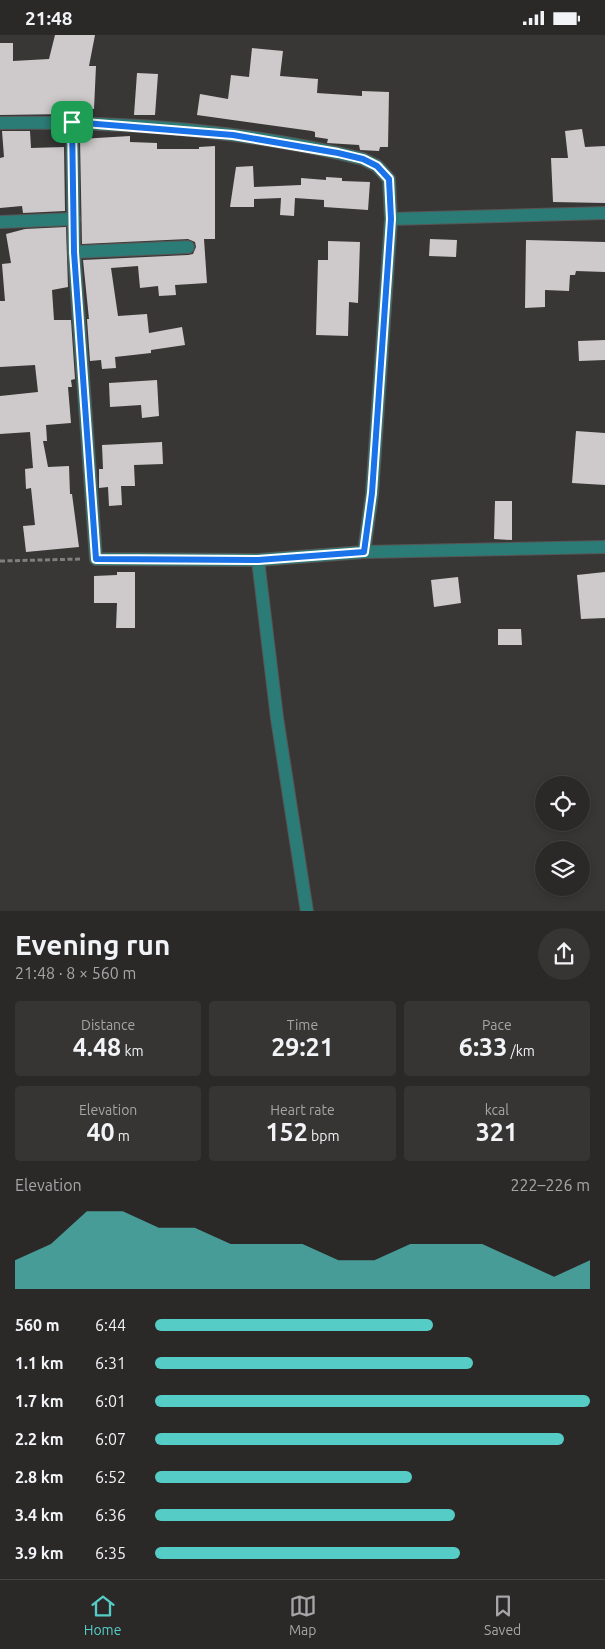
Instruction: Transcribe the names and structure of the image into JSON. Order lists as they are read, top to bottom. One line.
{"page":{"status":"21:48","heading":["Evening run","21:48 · 8 × 560 m"],"stats":[["Distance","4.48 km"],["Time","29:21"],["Pace","6:33 /km"],["Elevation","40 m"],["Heart rate","152 bpm"],["kcal","321"]],"chart":["Elevation","222–226 m"],"list":[{"name":"560 m","note":"6:44"},{"name":"1.1 km","note":"6:31"},{"name":"1.7 km","note":"6:01"},{"name":"2.2 km","note":"6:07"},{"name":"2.8 km","note":"6:52"},{"name":"3.4 km","note":"6:36"},{"name":"3.9 km","note":"6:35"}],"tabs":["Home","Map","Saved"]}}
